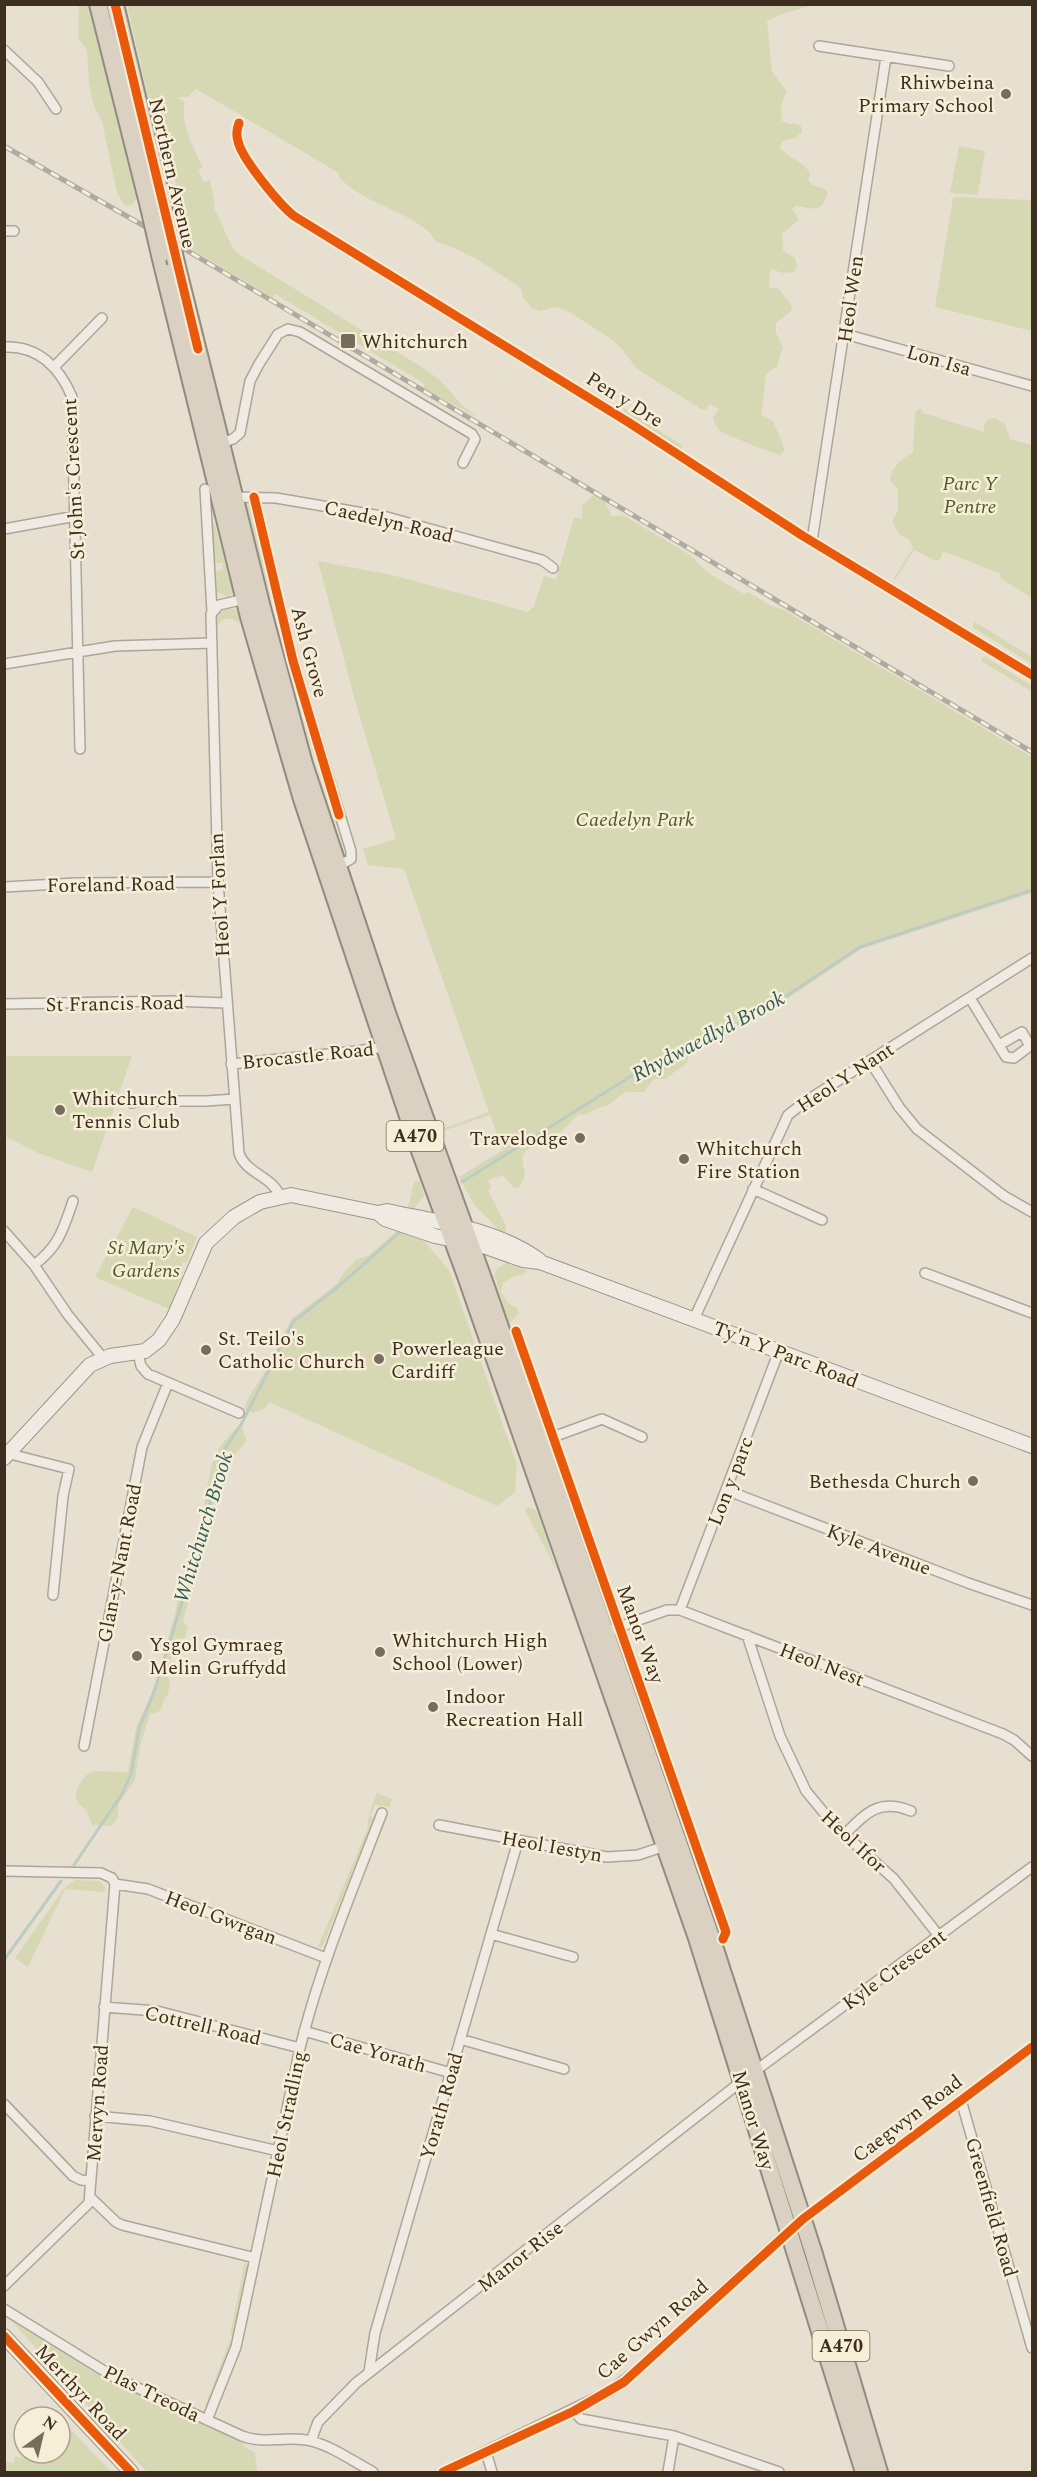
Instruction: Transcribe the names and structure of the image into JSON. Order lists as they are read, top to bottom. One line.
{"streets":{"highway":["Northern Avenue","Ash Grove","A470","Manor Way"],"street":["Heol Wen","Lon Isa","Pen y Dre","St John's Crescent","Caedelyn Road","Foreland Road","Heol Y Forlan","St Francis Road","Brocastle Road","Heol Y Nant","Ty'n Y Parc Road","Lon y parc","Kyle Avenue","Glan-y-Nant Road","Heol Nest","Heol Ifor","Heol Iestyn","Heol Gwrgan","Kyle Crescent","Cottrell Road","Cae Yorath","Mervyn Road","Yorath Road","Heol Stradling","Caegwyn Road","Greenfield Road","Manor Rise","Cae Gwyn Road","Merthyr Road","Plas Treoda"]},"crossings":[["Northern Avenue","Ash Grove"],["Heol Wen","Lon Isa"],["Heol Wen","Pen y Dre"],["Caedelyn Road","Ash Grove"],["Ash Grove","Brocastle Road"],["Ash Grove","Ty'n Y Parc Road"],["Ash Grove","Manor Way"],["Foreland Road","Heol Y Forlan"],["Heol Y Forlan","St Francis Road"],["Heol Y Forlan","Brocastle Road"],["Heol Y Forlan","Ty'n Y Parc Road"],["Heol Y Nant","Ty'n Y Parc Road"],["Ty'n Y Parc Road","Lon y parc"],["Ty'n Y Parc Road","Manor Way"],["Lon y parc","Kyle Avenue"],["Lon y parc","Heol Nest"],["Manor Way","Heol Iestyn"],["Manor Way","Kyle Crescent"],["Manor Way","Caegwyn Road"],["Manor Way","Manor Rise"],["Manor Way","Cae Gwyn Road"],["Heol Nest","Heol Ifor"],["Heol Ifor","Kyle Crescent"],["Heol Iestyn","Yorath Road"],["Heol Gwrgan","Mervyn Road"],["Heol Gwrgan","Heol Stradling"],["Kyle Crescent","Manor Rise"],["Cottrell Road","Mervyn Road"],["Cottrell Road","Heol Stradling"],["Cae Yorath","Yorath Road"],["Cae Yorath","Heol Stradling"],["Yorath Road","Manor Rise"],["Heol Stradling","Plas Treoda"],["Caegwyn Road","Greenfield Road"],["Caegwyn Road","Cae Gwyn Road"],["Manor Rise","Plas Treoda"]],"water":["Rhydwaedlyd Brook","Whitchurch Brook"],"parks":["Parc Y Pentre","Caedelyn Park","St Mary's Gardens"],"places":{"other":["Rhiwbeina Primary School","Whitchurch Tennis Club","Travelodge","Whitchurch Fire Station","St. Teilo's Catholic Church","Powerleague Cardiff","Bethesda Church","Whitchurch High School (Lower)","Ysgol Gymraeg Melin Gruffydd","Indoor Recreation Hall"],"transit":["Whitchurch"]},"north":"top right"}
